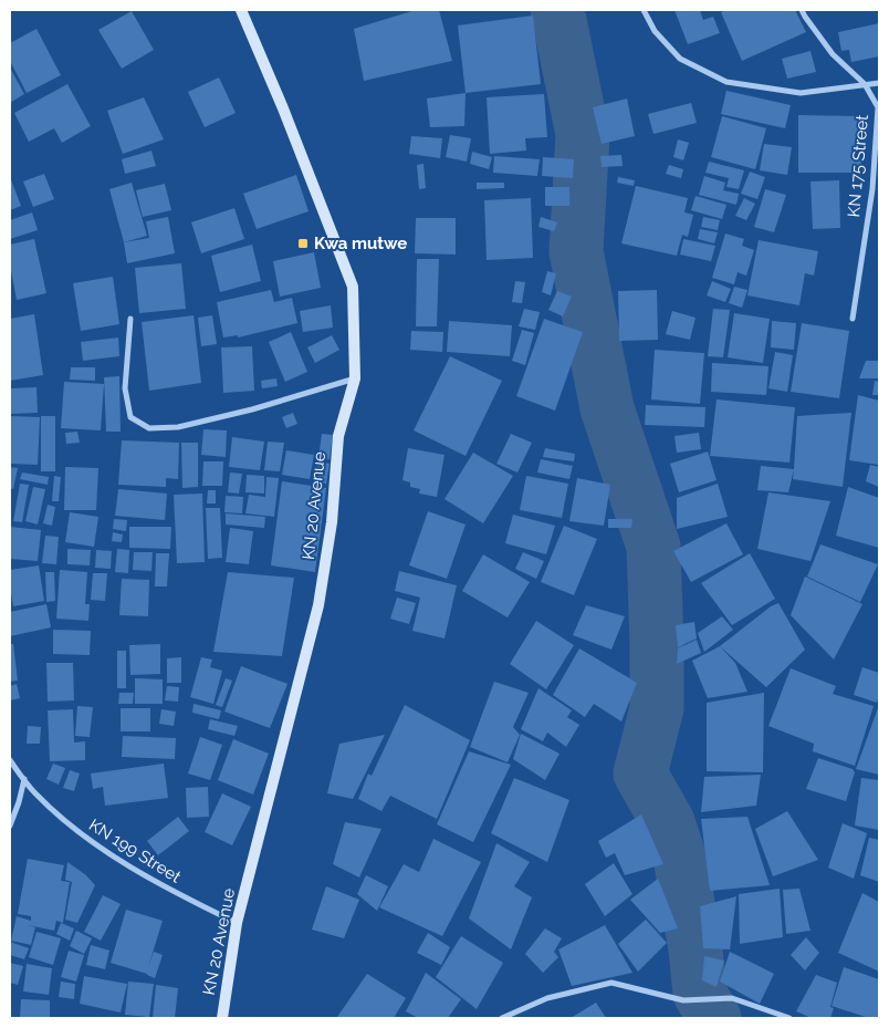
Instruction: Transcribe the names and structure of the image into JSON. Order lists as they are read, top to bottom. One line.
{"streets":{"main road":["KN 20 Avenue"],"street":["KN 175 Street","KN 199 Street"]},"crossings":[["KN 20 Avenue","KN 199 Street"]],"places":{"transit":["Kwa mutwe"]}}
